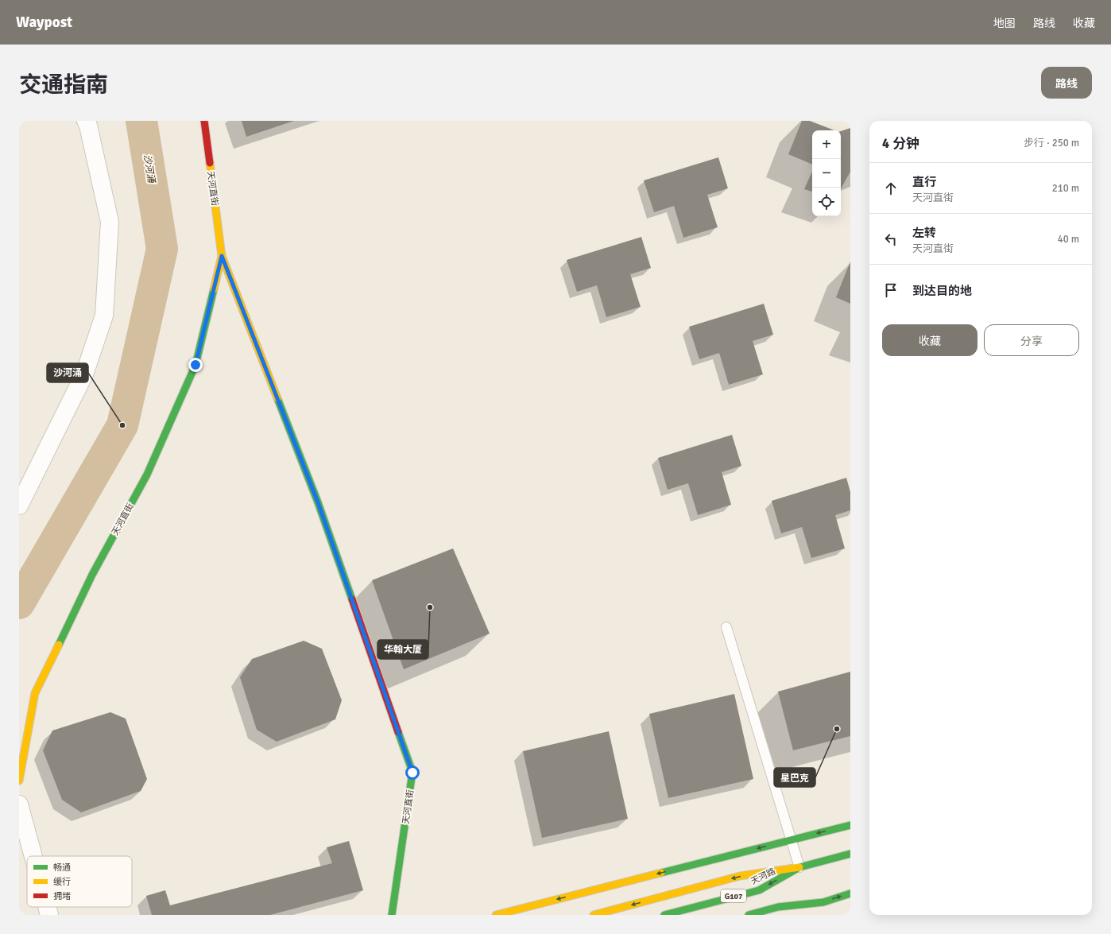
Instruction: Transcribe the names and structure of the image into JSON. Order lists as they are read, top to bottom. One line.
{"streets":{"main road":["天河直街","天河路","G107"]},"water":["沙河涌"],"places":["沙河涌","华翰大厦","星巴克"],"legend":["畅通","缓行","拥堵"],"page":{"header":"Waypost","nav":["地图","路线","收藏"],"title":"交通指南","buttons":["路线",["收藏","分享"]],"heading":["4 分钟","步行 · 250 m"],"map_buttons":["+","−"],"list":[["直行","天河直街","210 m"],["左转","天河直街","40 m"],"到达目的地"]}}
